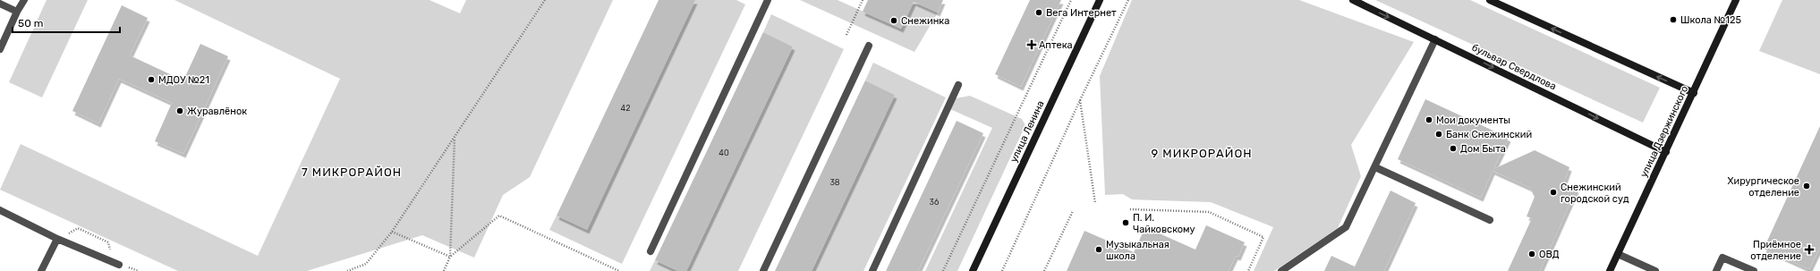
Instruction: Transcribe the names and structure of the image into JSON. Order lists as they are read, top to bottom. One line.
{"streets":{"street":["бульвар Свердлова","улица Ленина","улица Дзержинского"]},"crossings":[["бульвар Свердлова","улица Дзержинского"]],"districts":["9 МИКРОРАЙОН","7 МИКРОРАЙОН"],"places":{"other":["Вега Интернет","Школа №125","Снежинка","МДОУ №21","Журавлёнок","Мои документы","Банк Снежинский","Дом Быта","Хирургическое отделение","Снежинский городской суд","П. И. Чайковскому","Музыкальная школа","ОВД"],"health":["Аптека","Приёмное отделение"]},"house_numbers":["42","40","38","36"],"scale_bar":"50 m"}
